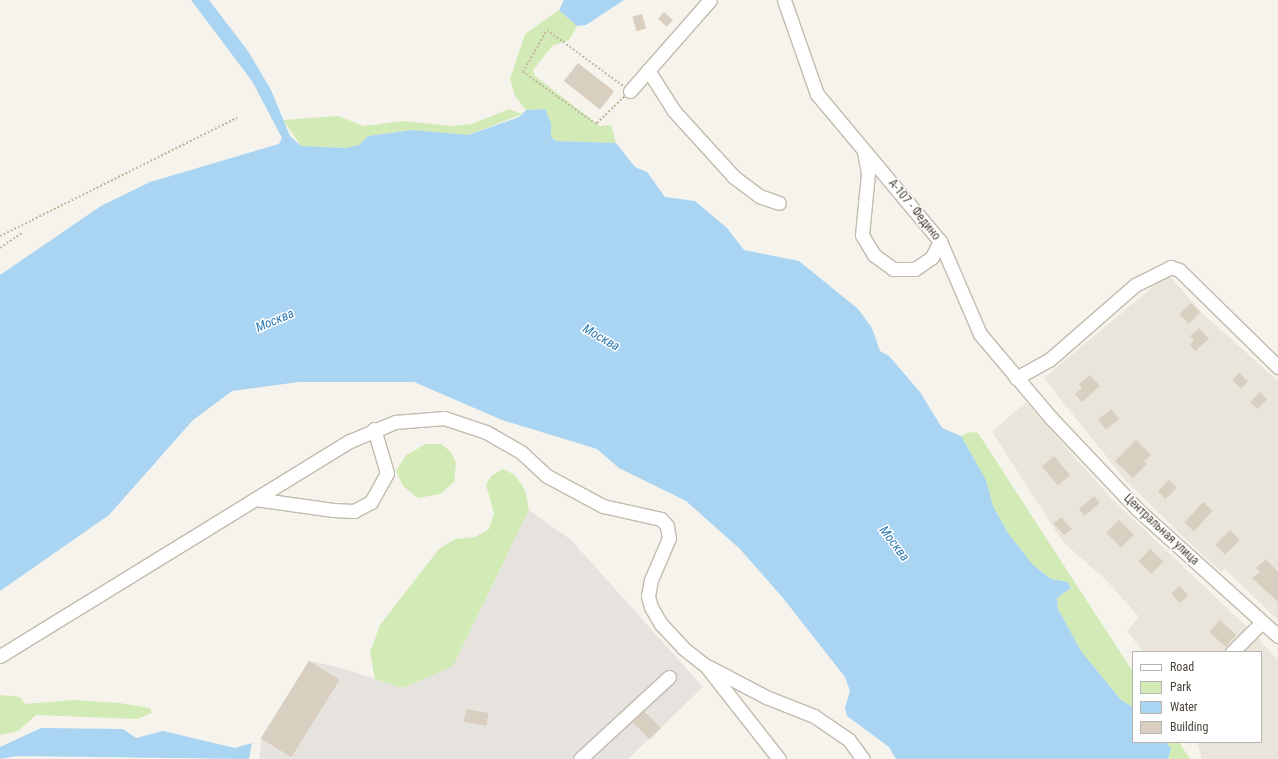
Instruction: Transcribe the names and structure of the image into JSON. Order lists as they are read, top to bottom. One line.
{"streets":{"street":["А-107 - Федино","Центральная улица"]},"crossings":[["А-107 - Федино","Центральная улица"]],"water":["Москва"],"legend":["Road","Park","Water","Building"]}
